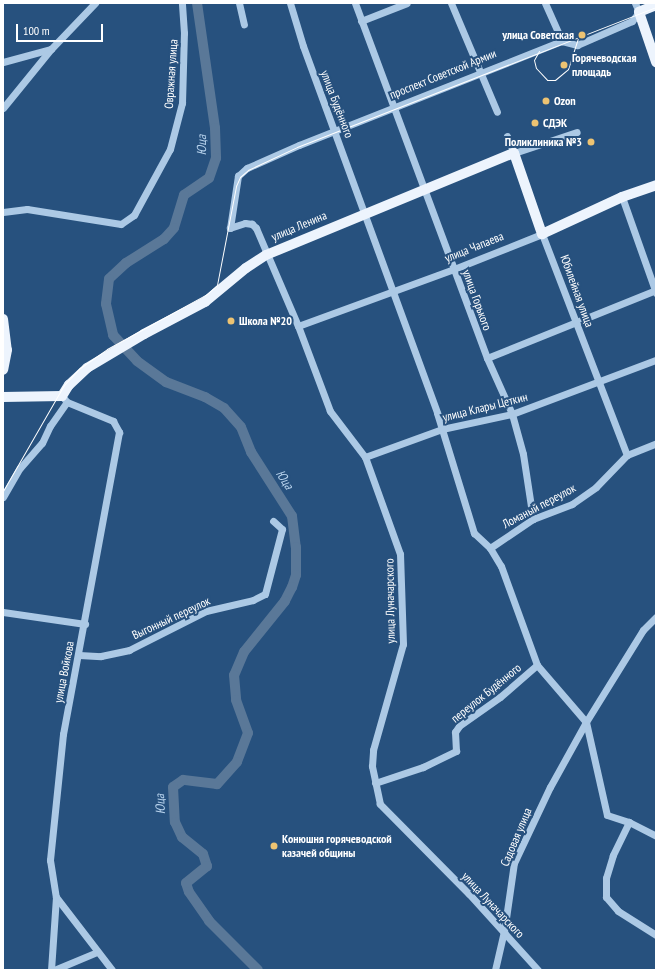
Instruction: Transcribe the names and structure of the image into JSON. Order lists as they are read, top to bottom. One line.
{"streets":{"main road":["проспект Советской Армии","улица Ленина","улица Чапаева","Юбилейная улица"],"street":["Овражная улица","улица Будённого","улица Горького","улица Клары Цеткин","Ломаный переулок","улица Луначарского","Выгонный переулок","улица Войкова","переулок Будённого","Садовая улица"]},"crossings":[["проспект Советской Армии","улица Будённого"],["проспект Советской Армии","улица Горького"],["проспект Советской Армии","улица Луначарского"],["улица Будённого","улица Ленина"],["улица Будённого","улица Чапаева"],["улица Будённого","улица Клары Цеткин"],["улица Будённого","Ломаный переулок"],["улица Будённого","переулок Будённого"],["улица Ленина","Юбилейная улица"],["улица Ленина","улица Горького"],["улица Ленина","улица Луначарского"],["улица Ленина","улица Войкова"],["улица Чапаева","Юбилейная улица"],["улица Чапаева","улица Горького"],["улица Чапаева","улица Луначарского"],["Юбилейная улица","улица Клары Цеткин"],["Юбилейная улица","Ломаный переулок"],["улица Горького","улица Клары Цеткин"],["улица Горького","Ломаный переулок"],["улица Клары Цеткин","улица Луначарского"],["улица Луначарского","переулок Будённого"],["улица Луначарского","Садовая улица"],["Выгонный переулок","улица Войкова"]],"water":["Юца"],"places":["улица Советская","Горячеводская площадь","Ozon","СДЭК","Поликлиника №3","Школа №20","Конюшня горячеводской казачей общины"],"scale_bar":"100 m"}
